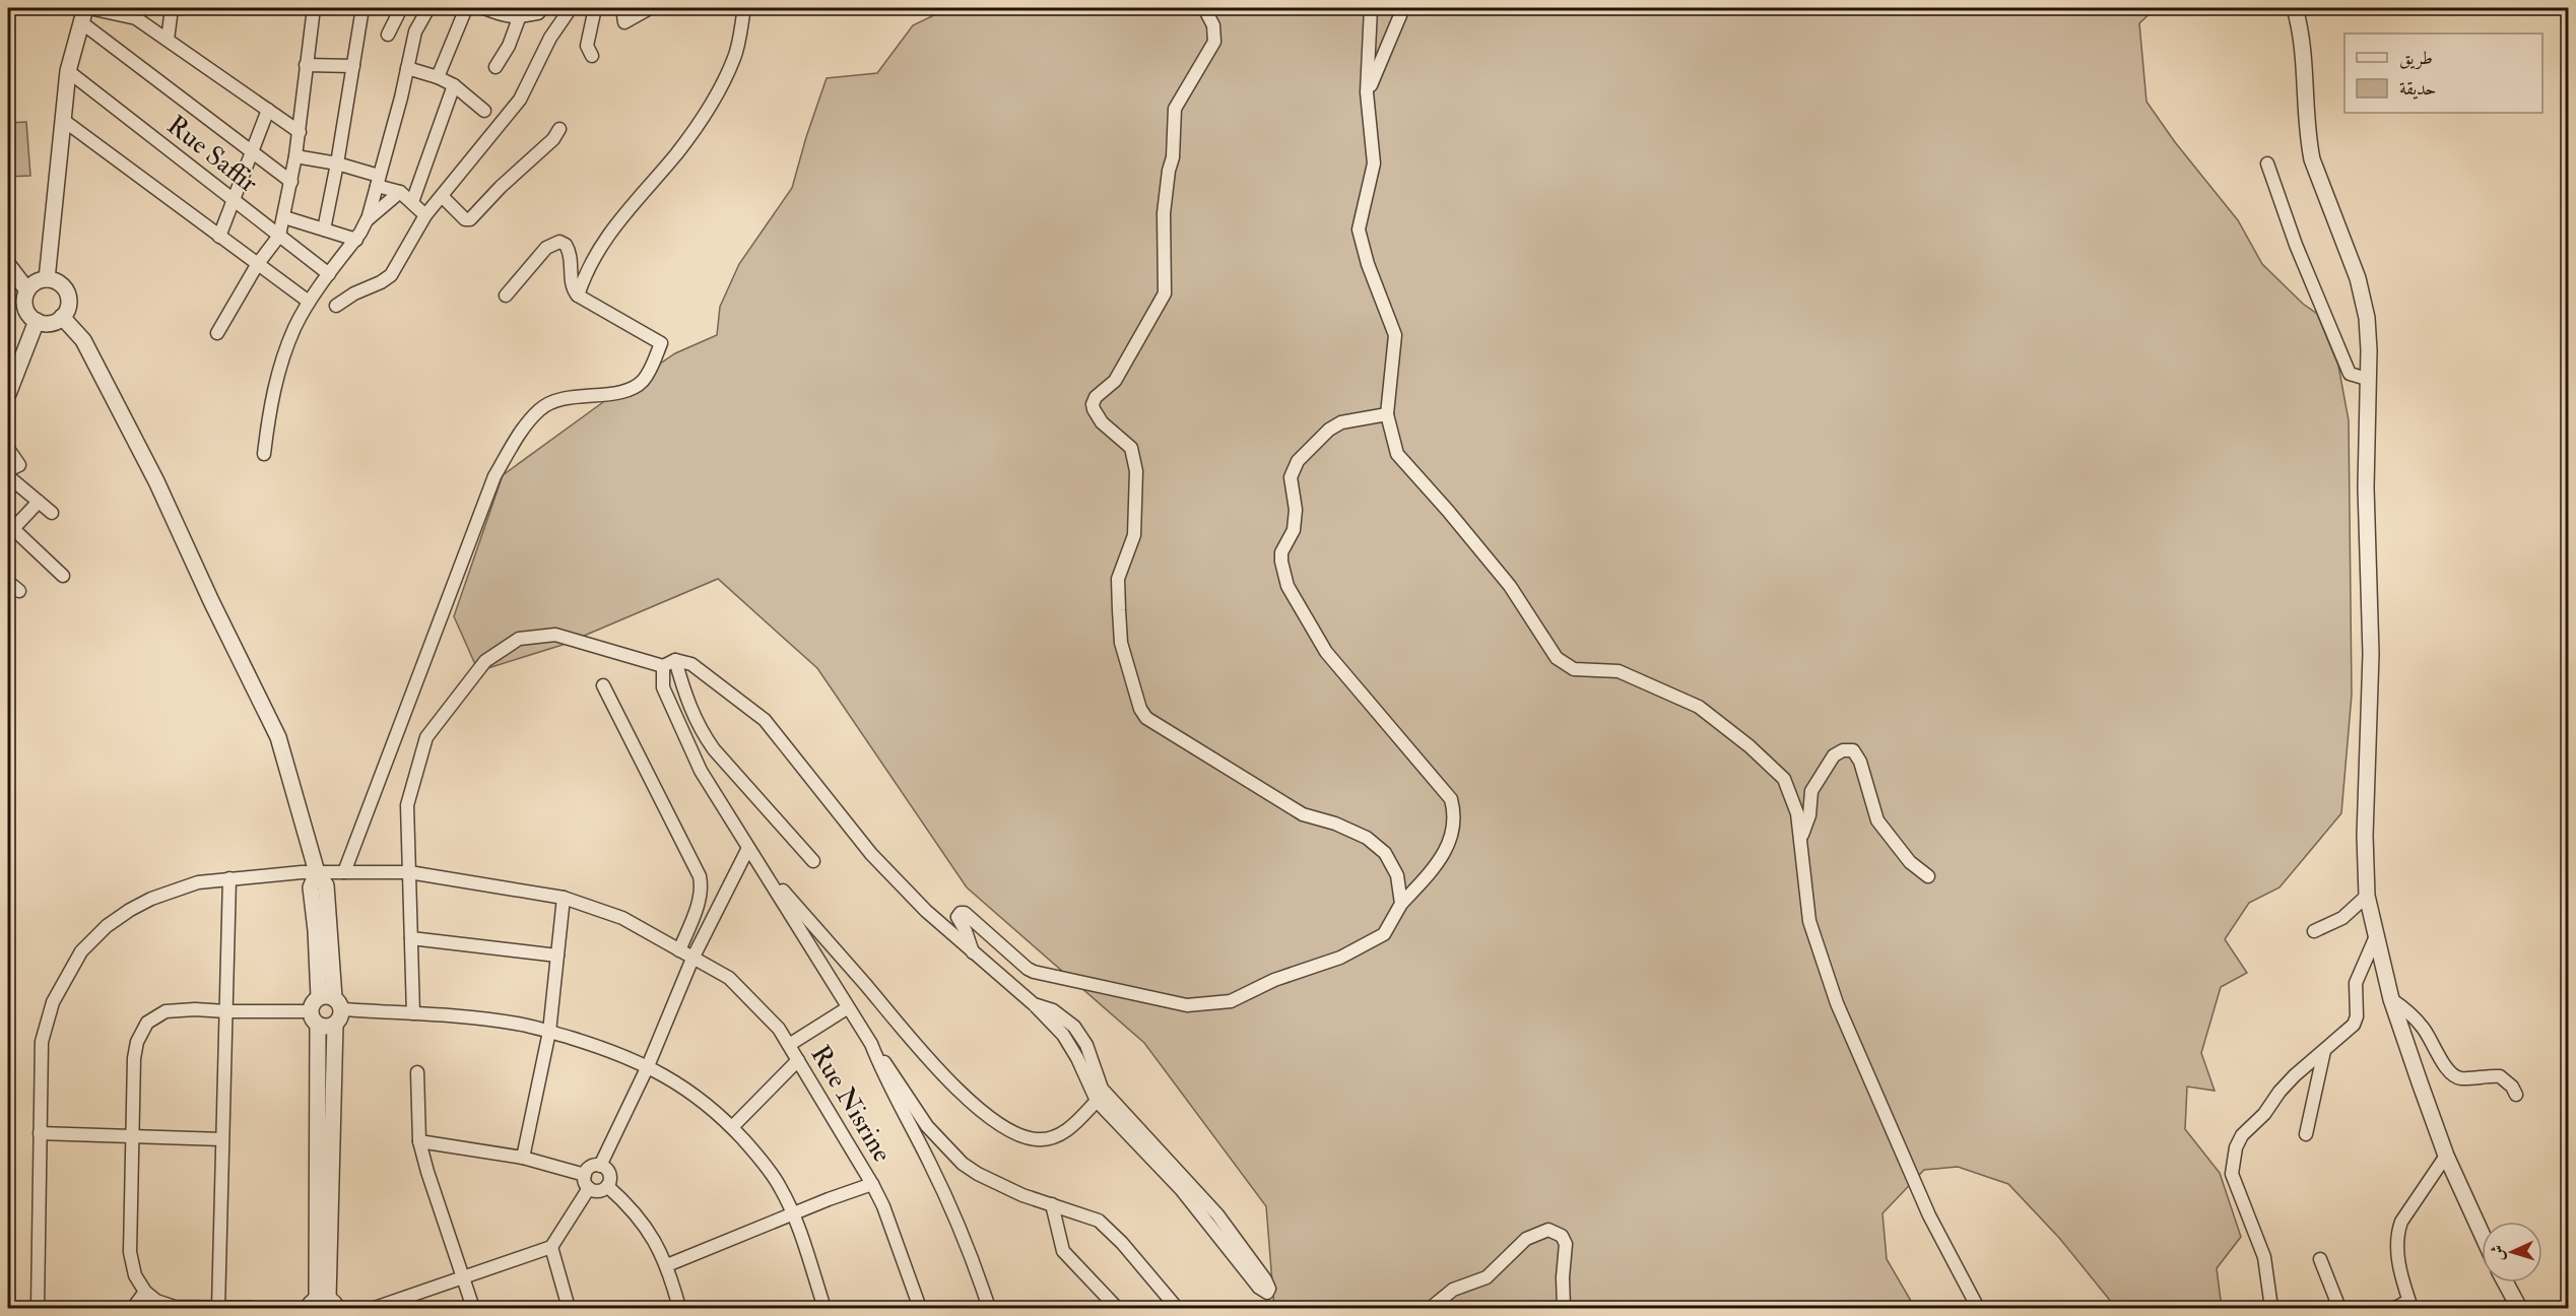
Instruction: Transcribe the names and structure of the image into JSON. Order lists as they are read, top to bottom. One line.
{"streets":{"street":["Rue Saffir","Rue Nisrine"]},"legend":["طريق","حديقة"],"north":"left"}
